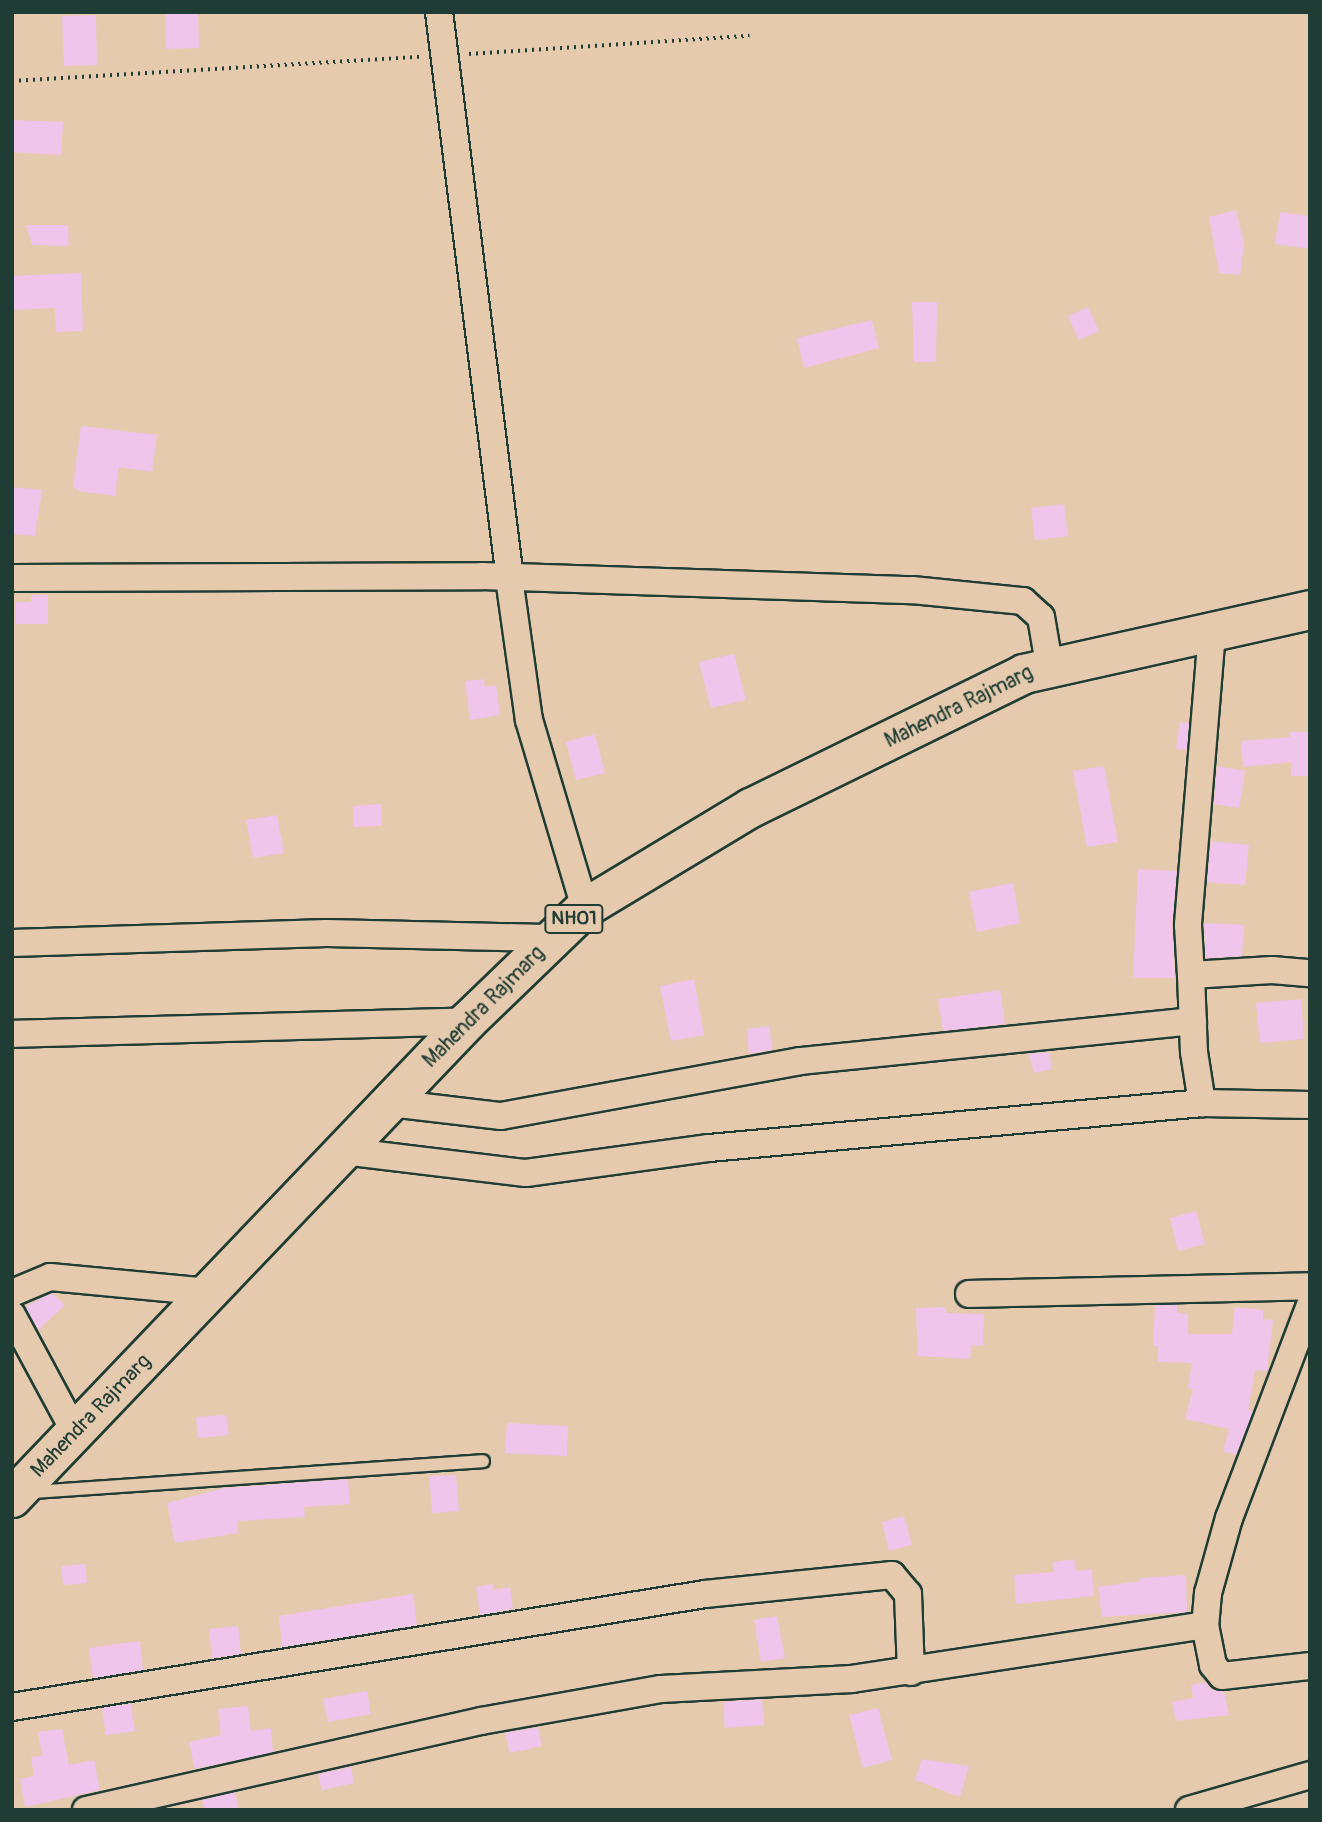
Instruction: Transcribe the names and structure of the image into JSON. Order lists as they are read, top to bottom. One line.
{"streets":{"highway":["Mahendra Rajmarg","NH01"]}}
